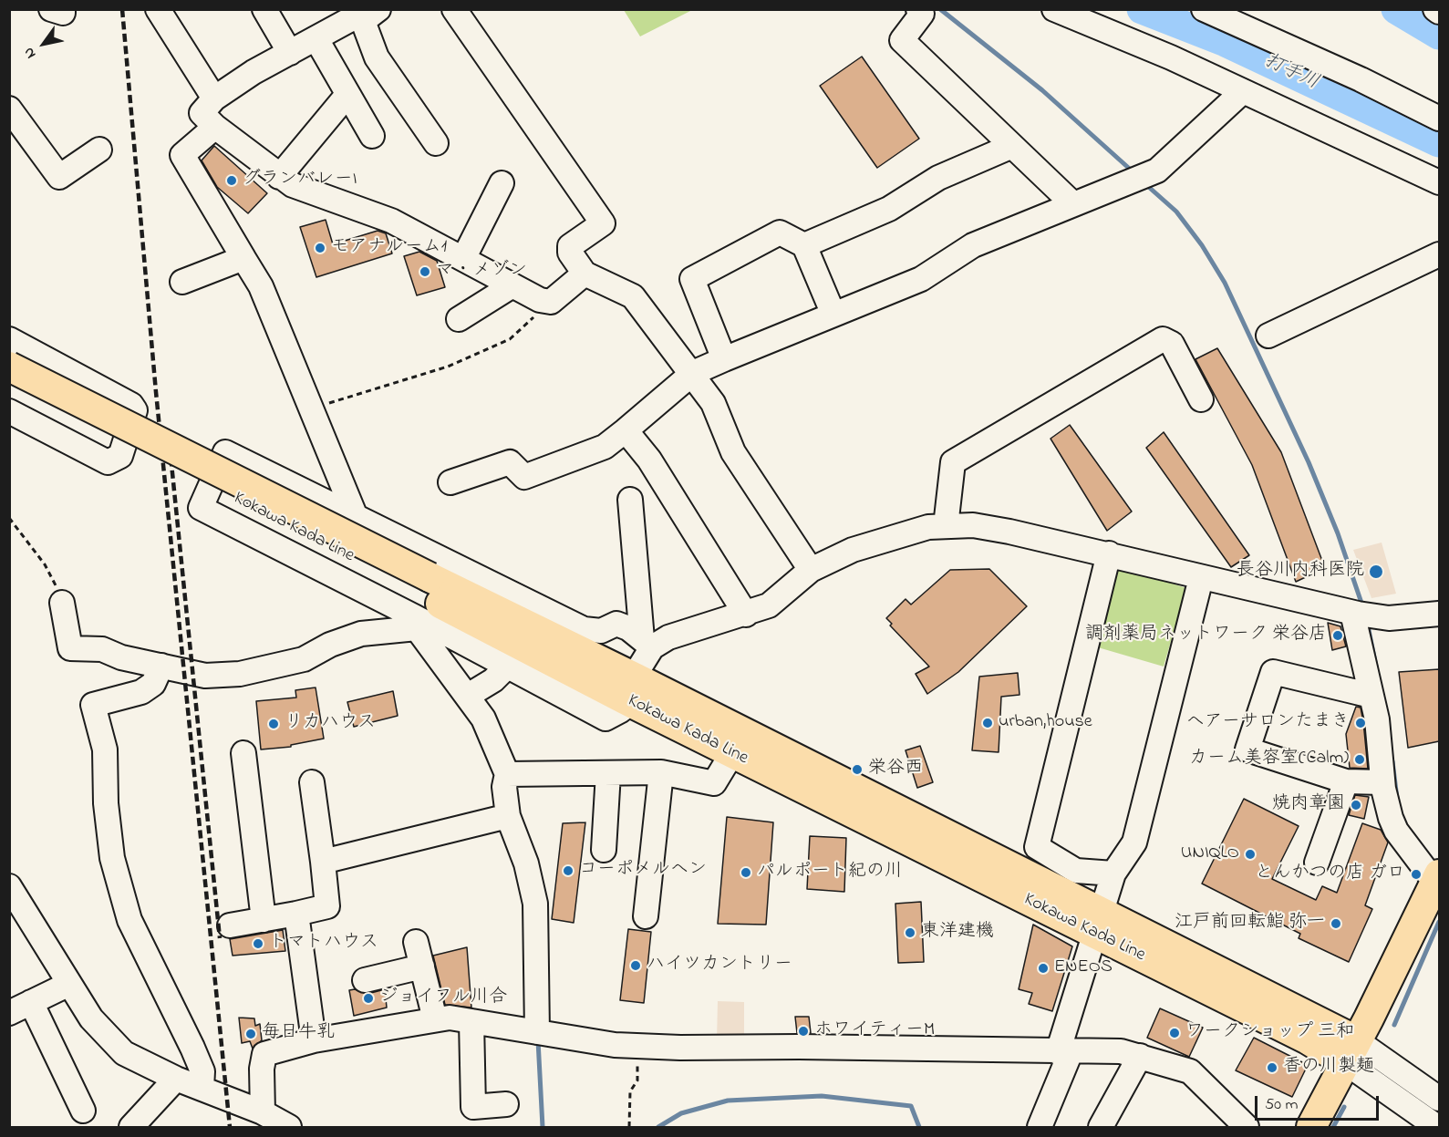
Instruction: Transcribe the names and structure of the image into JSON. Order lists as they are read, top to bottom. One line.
{"streets":{"main road":["Kokawa Kada Line"]},"water":["打手川"],"places":["グランバレーI","モアナルーム1","マ・メゾン","長谷川内科医院","調剤薬局ネットワーク 栄谷店","urban,house","ヘアーサロンたまき","リカハウス","カーム美容室(Calm)","栄谷西","焼肉章園","UNIQLO","コーポメルヘン","パルポート紀の川","とんかつの店 ガロ","江戸前回転鮨 弥一","東洋建機","トマトハウス","ハイツカントリー","ENEOS","ジョイフル川合","ホワイティーM","ワークショップ 三和","毎日牛乳","香の川製麺"],"scale_bar":"50 m","north":"bottom left"}
